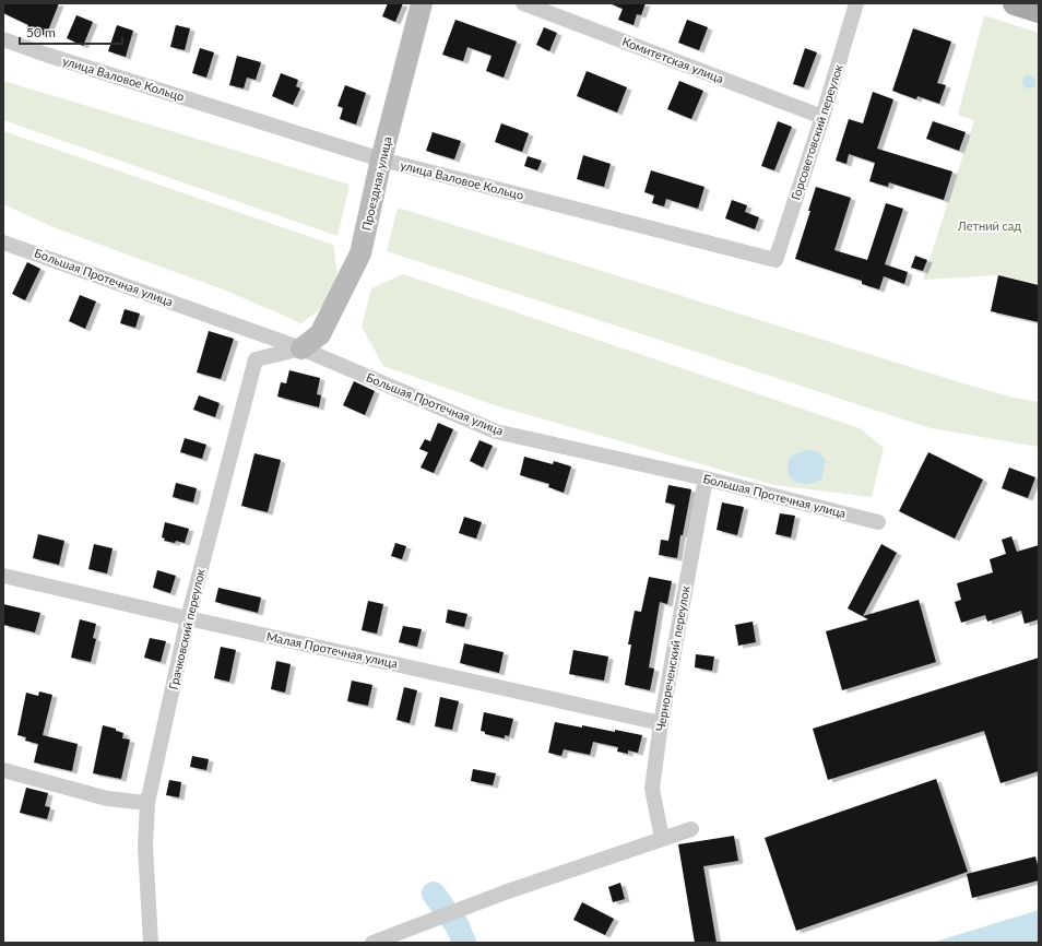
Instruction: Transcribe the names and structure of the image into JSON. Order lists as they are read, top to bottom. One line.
{"streets":{"street":["Комитетская улица","улица Валовое Кольцо","Горсоветовский переулок","Проездная улица","Большая Протечная улица","Грачковский переулок","Малая Протечная улица","Чернореченский переулок"]},"crossings":[["Комитетская улица","Горсоветовский переулок"],["улица Валовое Кольцо","Горсоветовский переулок"],["улица Валовое Кольцо","Проездная улица"],["Проездная улица","Большая Протечная улица"],["Проездная улица","Грачковский переулок"],["Большая Протечная улица","Грачковский переулок"],["Большая Протечная улица","Чернореченский переулок"],["Грачковский переулок","Малая Протечная улица"],["Малая Протечная улица","Чернореченский переулок"]],"parks":["Летний сад"],"scale_bar":"50 m"}
